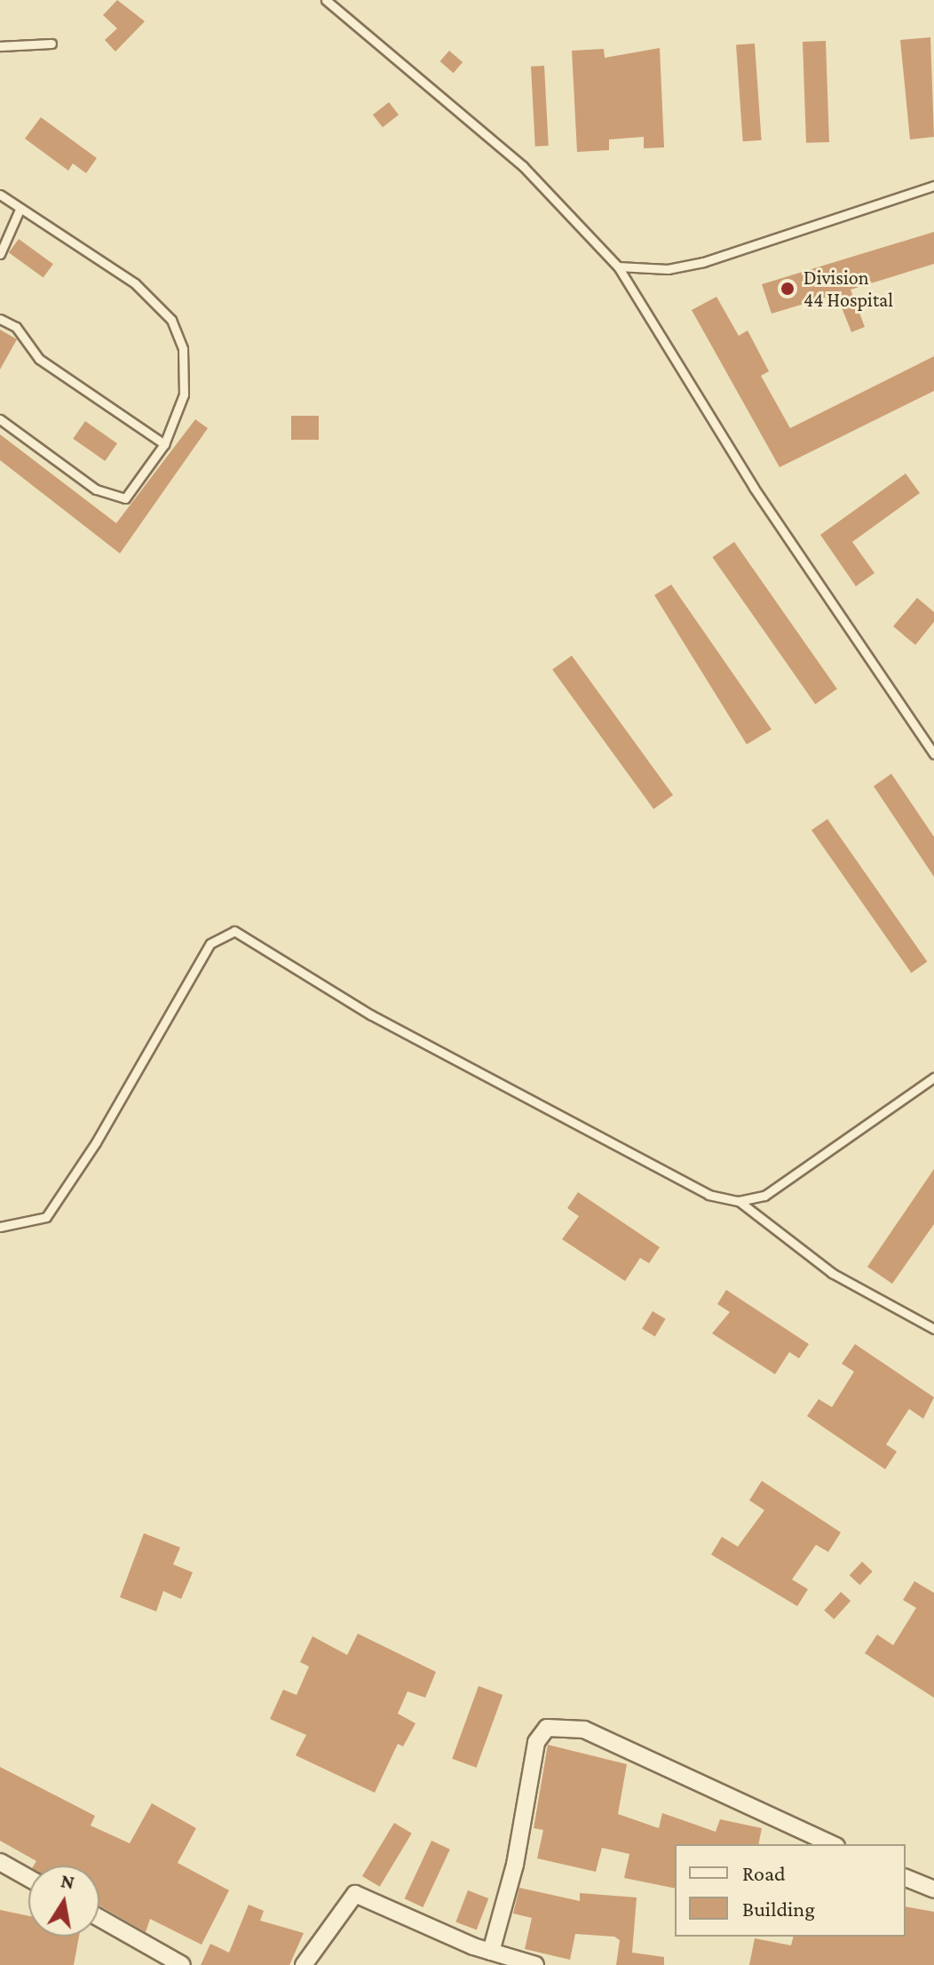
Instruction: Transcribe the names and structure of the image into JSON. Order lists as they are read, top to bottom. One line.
{"places":["Division 44 Hospital"],"legend":["Road","Building"],"north":"top"}
